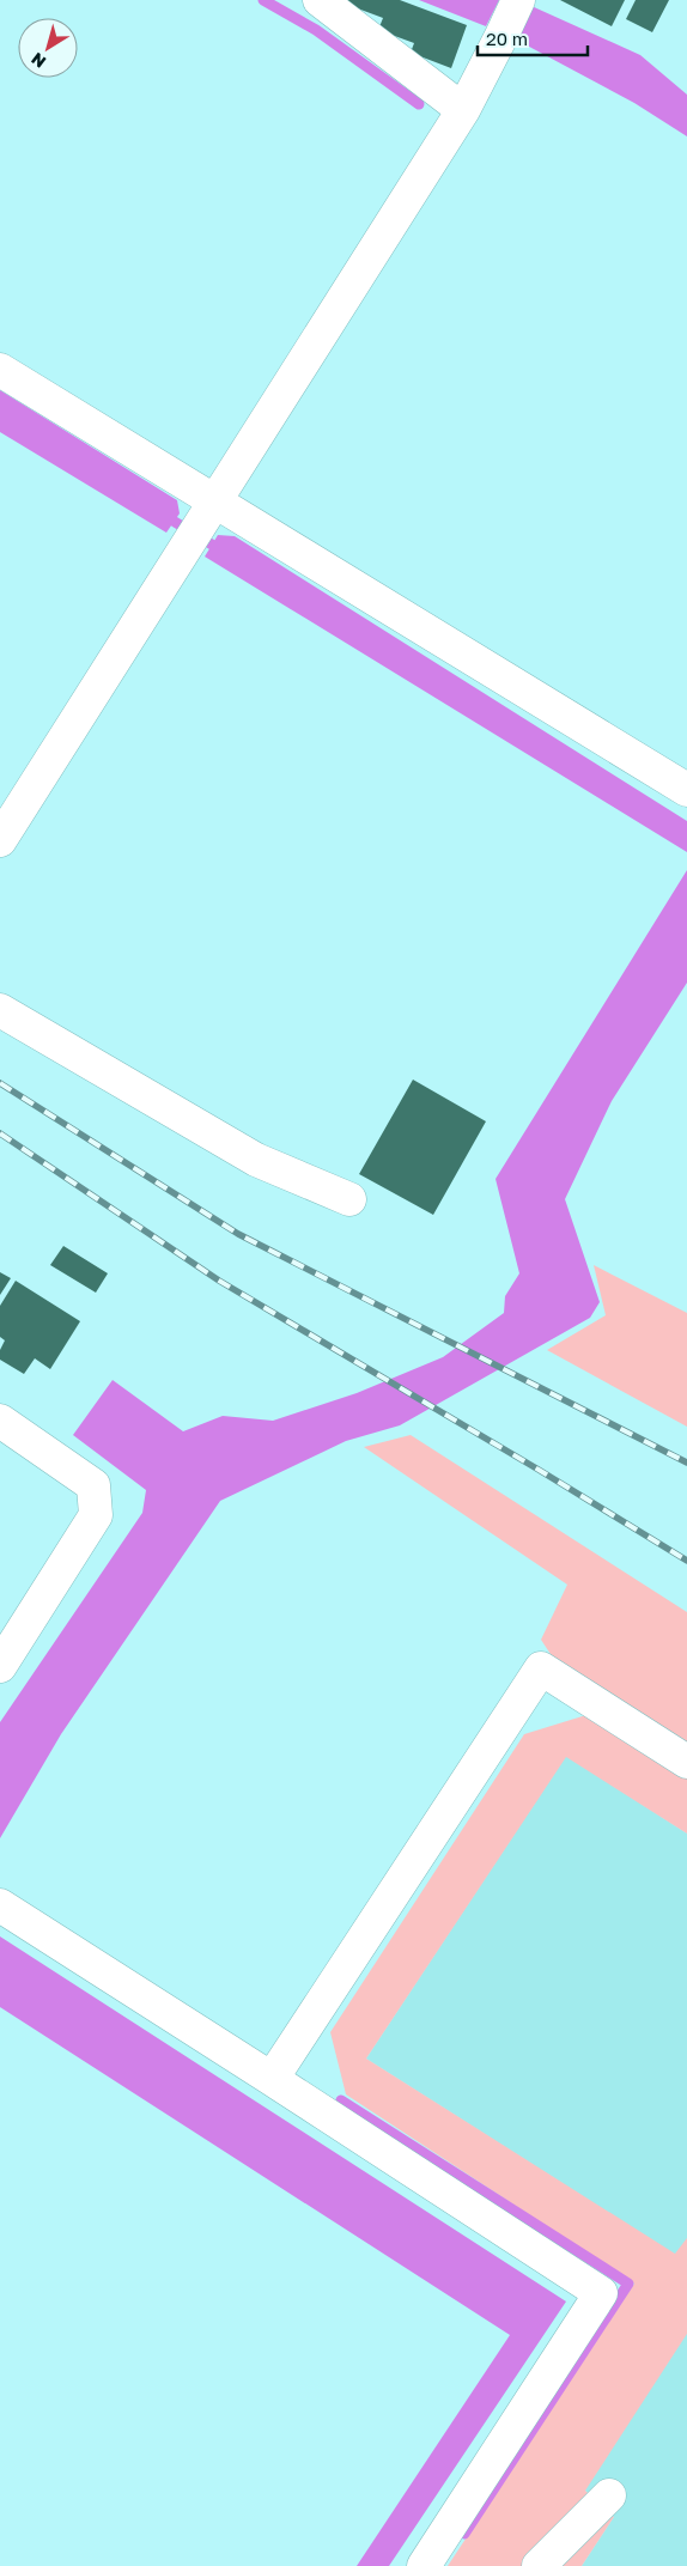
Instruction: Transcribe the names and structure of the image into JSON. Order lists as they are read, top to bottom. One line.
{"scale_bar":"20 m","north":"bottom left"}
